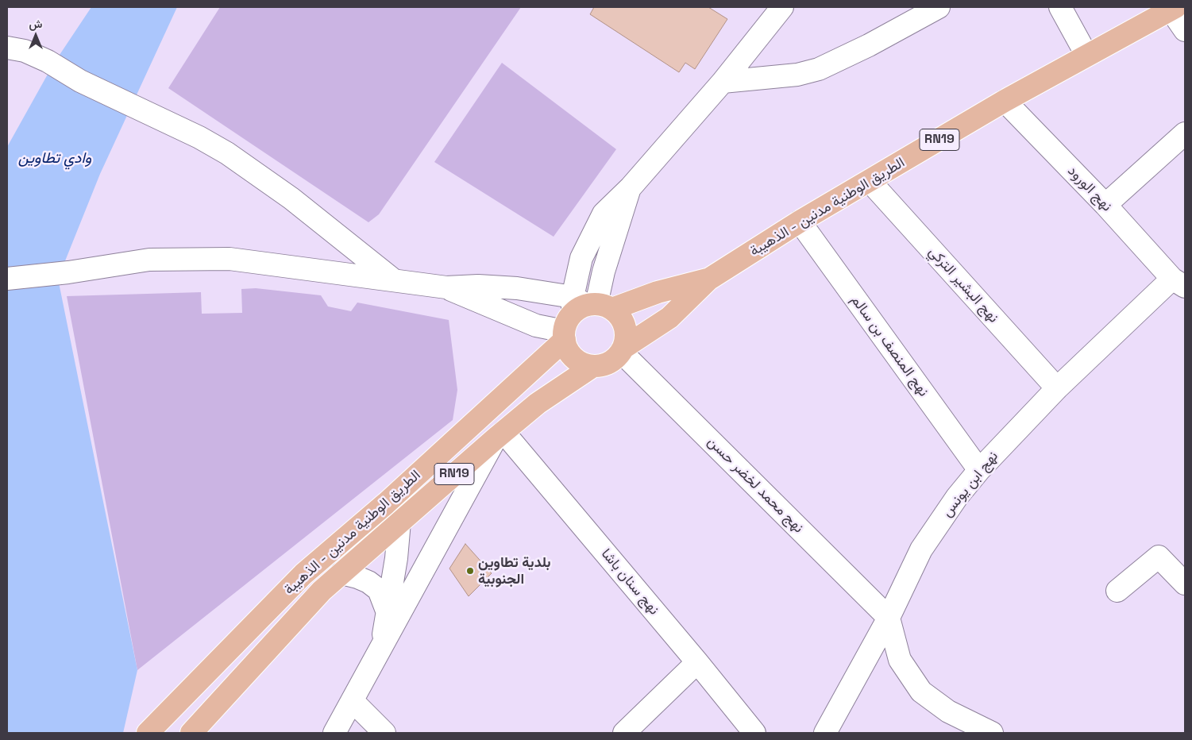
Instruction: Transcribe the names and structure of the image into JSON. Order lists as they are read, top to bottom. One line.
{"streets":{"main road":["RN19","الطريق الوطنية مدنين - الذهيبة"],"street":["نهج الورود","نهج البشير التركي","نهج المنصف بن سالم","نهج ابن يونس","نهج محمد لخضر حسن","نهج سنان باشا"]},"crossings":[["RN19","الطريق الوطنية مدنين - الذهيبة"],["RN19","نهج محمد لخضر حسن"],["نهج الورود","الطريق الوطنية مدنين - الذهيبة"],["نهج الورود","نهج ابن يونس"],["الطريق الوطنية مدنين - الذهيبة","نهج البشير التركي"],["الطريق الوطنية مدنين - الذهيبة","نهج المنصف بن سالم"],["الطريق الوطنية مدنين - الذهيبة","نهج محمد لخضر حسن"],["الطريق الوطنية مدنين - الذهيبة","نهج سنان باشا"],["نهج البشير التركي","نهج ابن يونس"],["نهج المنصف بن سالم","نهج ابن يونس"],["نهج ابن يونس","نهج محمد لخضر حسن"]],"water":["وادي تطاوين"],"places":["بلدية تطاوين الجنوبية"],"north":"top"}
